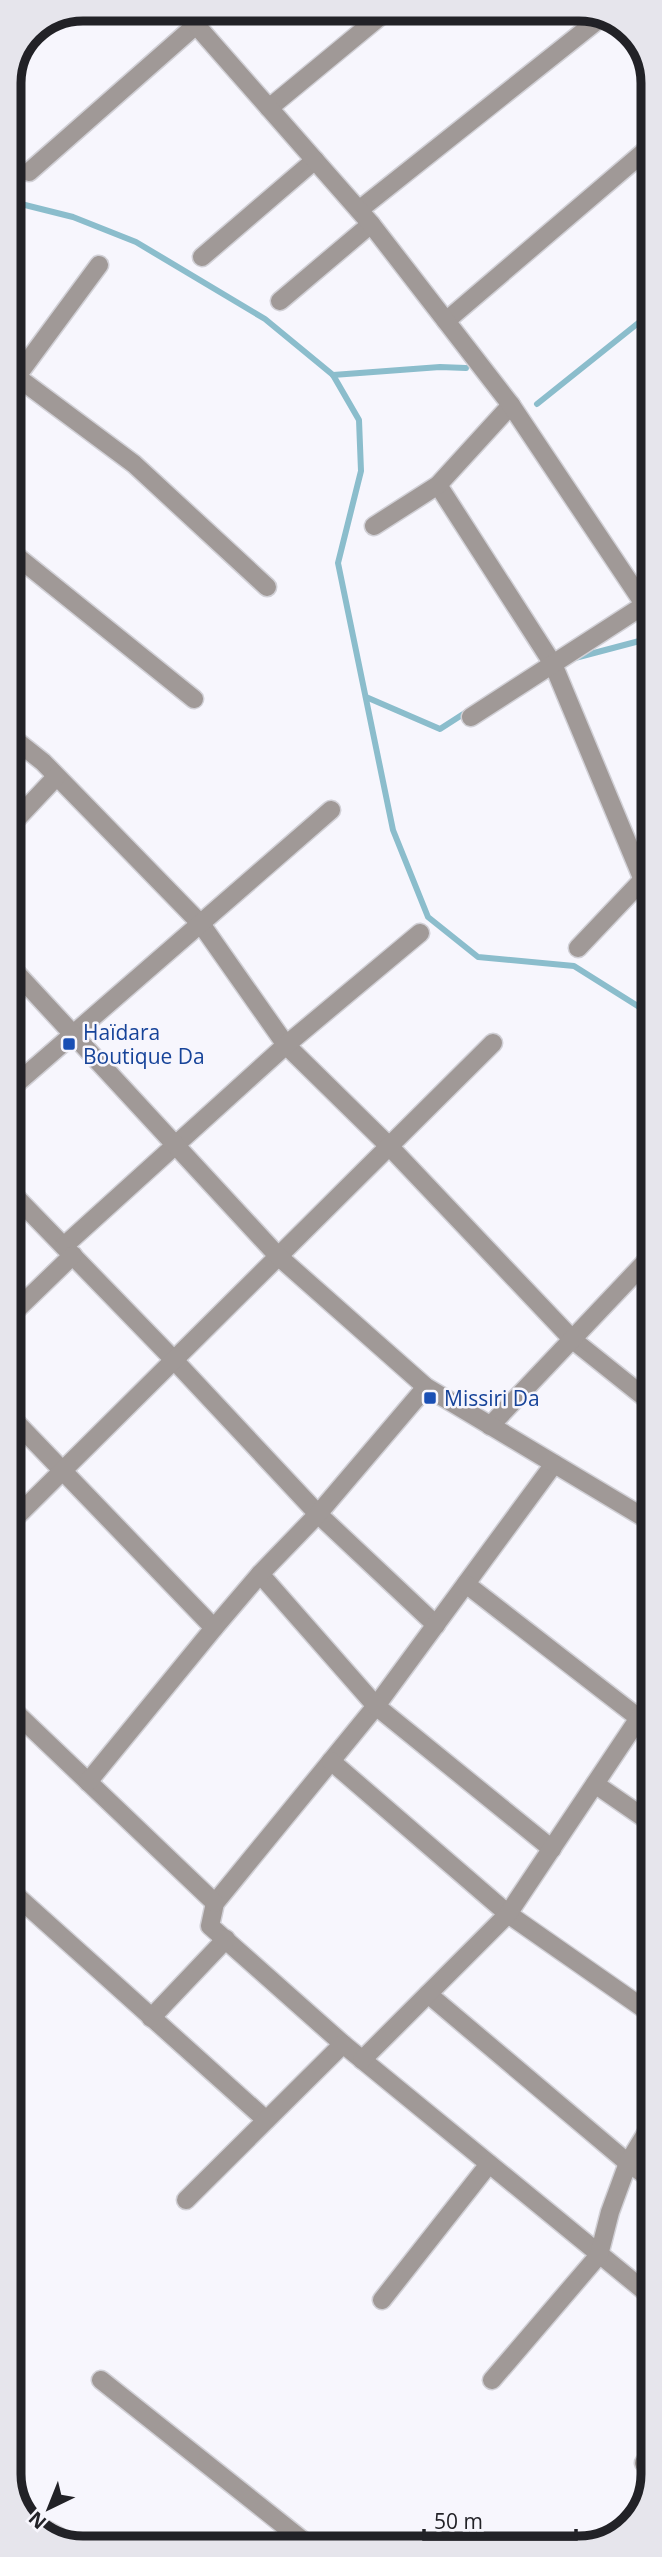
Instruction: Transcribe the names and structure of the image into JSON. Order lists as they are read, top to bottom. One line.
{"places":{"transit":["Haïdara Boutique Da","Missiri Da"]},"scale_bar":"50 m","north":"bottom left"}
